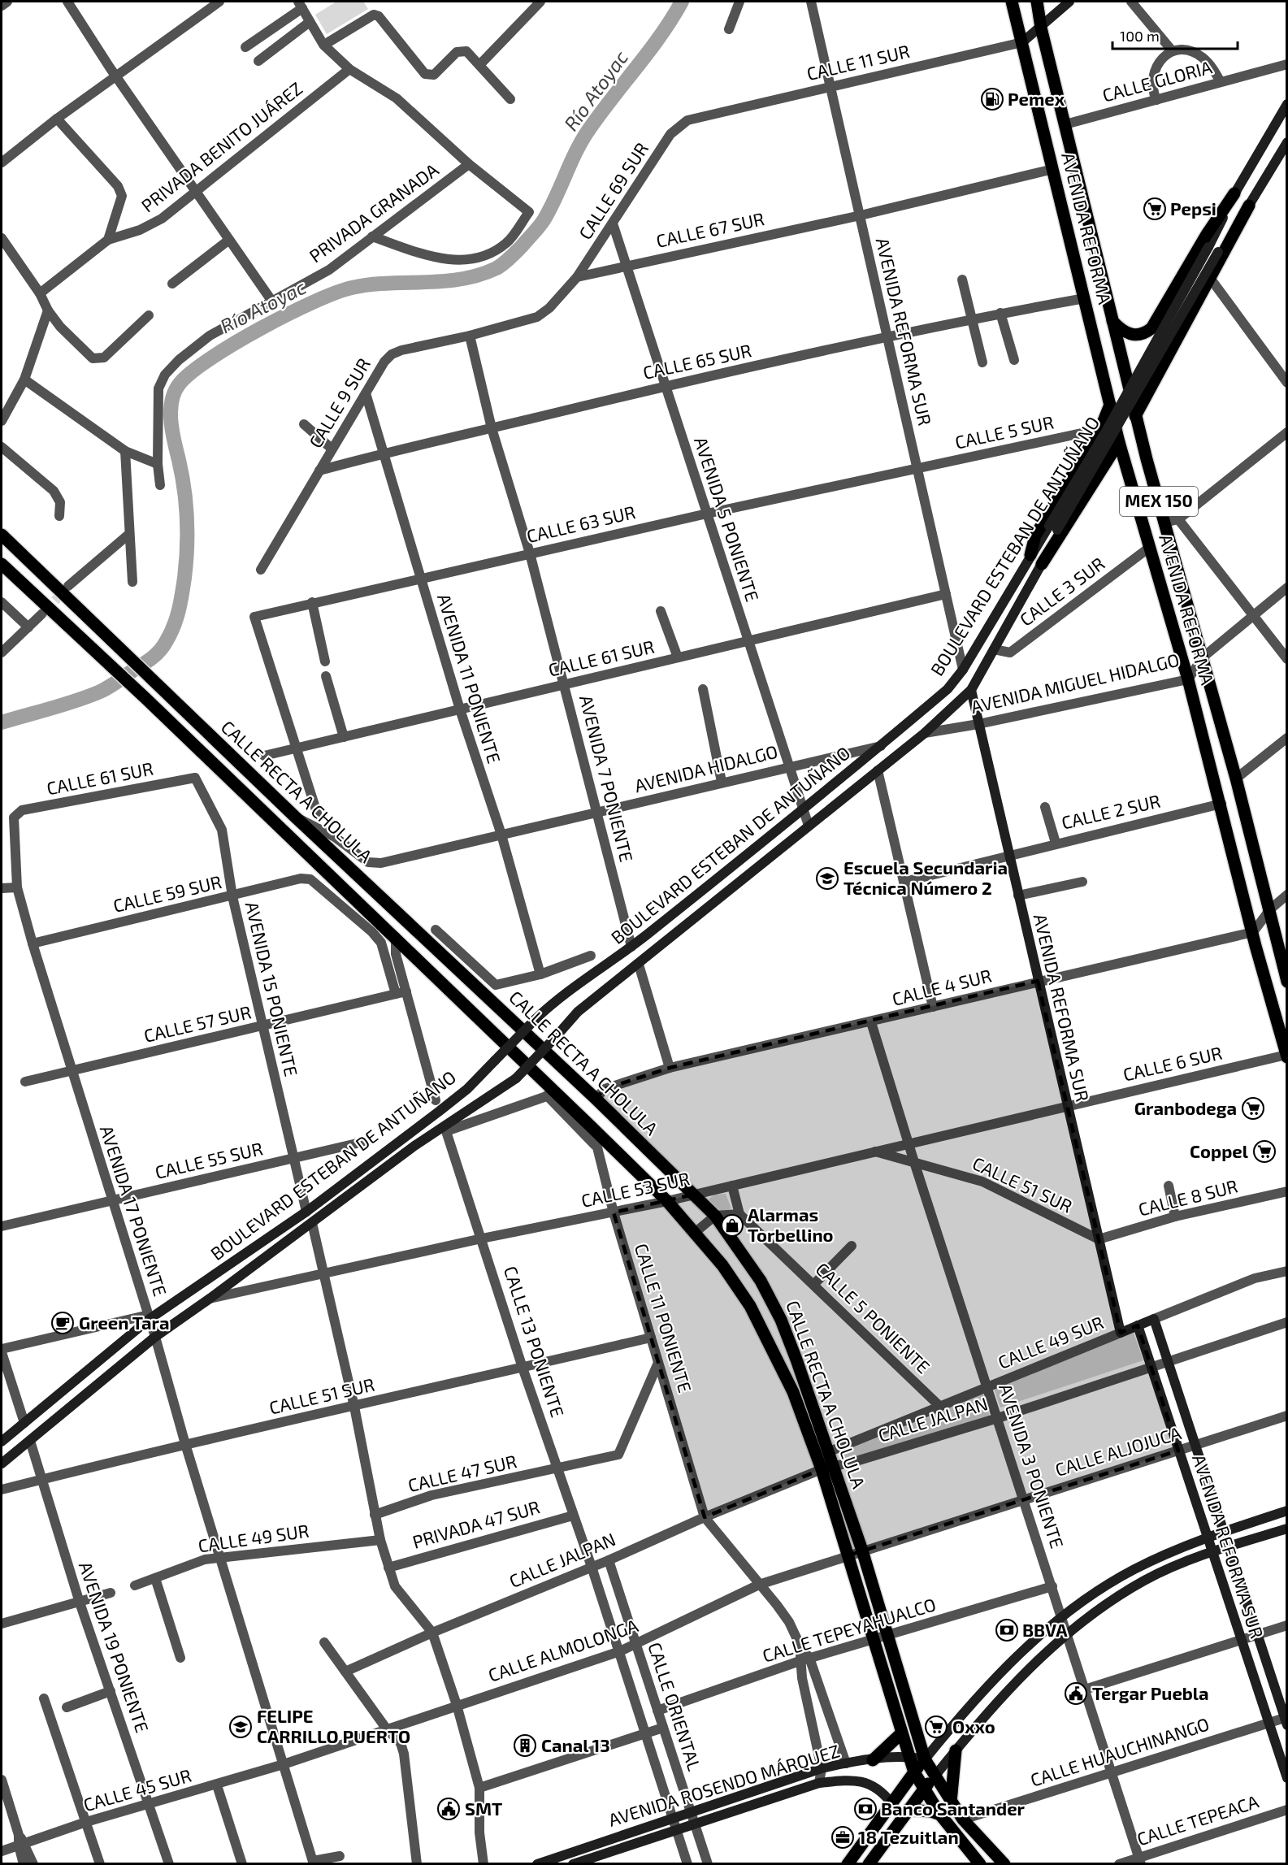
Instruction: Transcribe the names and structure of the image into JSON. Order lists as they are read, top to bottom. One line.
{"streets":{"main road":["CALLE 11 SUR","AVENIDA REFORMA","AVENIDA REFORMA SUR","MEX 150","BOULEVARD ESTEBAN DE ANTUÑANO","CALLE RECTA A CHOLULA","CALLE 49 SUR","AVENIDA ROSENDO MÁRQUEZ"],"street":["CALLE GLORIA","PRIVADA BENITO JUÁREZ","CALLE 69 SUR","PRIVADA GRANADA","CALLE 67 SUR","CALLE 65 SUR","CALLE 9 SUR","CALLE 5 SUR","AVENIDA 5 PONIENTE","CALLE 63 SUR","CALLE 3 SUR","CALLE 61 SUR","AVENIDA 11 PONIENTE","AVENIDA MIGUEL HIDALGO","AVENIDA HIDALGO","AVENIDA 7 PONIENTE","CALLE 2 SUR","CALLE 59 SUR","CALLE 4 SUR","AVENIDA 15 PONIENTE","CALLE 57 SUR","CALLE 6 SUR","CALLE 55 SUR","CALLE 51 SUR","CALLE 53 SUR","CALLE 8 SUR","AVENIDA 17 PONIENTE","CALLE 11 PONIENTE","CALLE 5 PONIENTE","CALLE 13 PONIENTE","CALLE JALPAN","CALLE ALJOJUCA","AVENIDA 3 PONIENTE","CALLE 47 SUR","PRIVADA 47 SUR","CALLE TEPEYAHUALCO","AVENIDA 19 PONIENTE","CALLE ALMOLONGA","CALLE ORIENTAL","CALLE HUAUCHINANGO","CALLE 45 SUR","CALLE TEPEACA"]},"crossings":[["CALLE 11 SUR","CALLE 69 SUR"],["CALLE 11 SUR","AVENIDA REFORMA"],["CALLE 11 SUR","AVENIDA REFORMA SUR"],["CALLE GLORIA","AVENIDA REFORMA"],["CALLE 69 SUR","CALLE 67 SUR"],["CALLE 69 SUR","AVENIDA 5 PONIENTE"],["AVENIDA REFORMA","CALLE 67 SUR"],["AVENIDA REFORMA","CALLE 65 SUR"],["AVENIDA REFORMA","CALLE 3 SUR"],["AVENIDA REFORMA","AVENIDA MIGUEL HIDALGO"],["AVENIDA REFORMA","CALLE 2 SUR"],["AVENIDA REFORMA","CALLE 4 SUR"],["AVENIDA REFORMA","CALLE 6 SUR"],["CALLE 67 SUR","AVENIDA REFORMA SUR"],["CALLE 67 SUR","AVENIDA 5 PONIENTE"],["AVENIDA REFORMA SUR","CALLE 65 SUR"],["AVENIDA REFORMA SUR","CALLE 5 SUR"],["AVENIDA REFORMA SUR","CALLE 63 SUR"],["AVENIDA REFORMA SUR","BOULEVARD ESTEBAN DE ANTUÑANO"],["AVENIDA REFORMA SUR","CALLE 61 SUR"],["AVENIDA REFORMA SUR","AVENIDA MIGUEL HIDALGO"],["AVENIDA REFORMA SUR","CALLE 2 SUR"],["AVENIDA REFORMA SUR","CALLE 4 SUR"],["AVENIDA REFORMA SUR","CALLE 6 SUR"],["AVENIDA REFORMA SUR","CALLE 51 SUR"],["AVENIDA REFORMA SUR","CALLE 53 SUR"],["AVENIDA REFORMA SUR","CALLE 8 SUR"],["AVENIDA REFORMA SUR","CALLE 49 SUR"],["AVENIDA REFORMA SUR","CALLE JALPAN"],["AVENIDA REFORMA SUR","CALLE ALJOJUCA"],["AVENIDA REFORMA SUR","CALLE HUAUCHINANGO"],["CALLE 65 SUR","CALLE 9 SUR"],["CALLE 65 SUR","AVENIDA 5 PONIENTE"],["CALLE 65 SUR","AVENIDA 11 PONIENTE"],["CALLE 65 SUR","AVENIDA 7 PONIENTE"],["CALLE 9 SUR","AVENIDA 11 PONIENTE"],["CALLE 9 SUR","AVENIDA 7 PONIENTE"],["CALLE 5 SUR","CALLE 63 SUR"],["AVENIDA 5 PONIENTE","CALLE 63 SUR"],["AVENIDA 5 PONIENTE","BOULEVARD ESTEBAN DE ANTUÑANO"],["AVENIDA 5 PONIENTE","CALLE 61 SUR"],["AVENIDA 5 PONIENTE","AVENIDA HIDALGO"],["CALLE 63 SUR","CALLE 61 SUR"],["CALLE 63 SUR","AVENIDA 11 PONIENTE"],["CALLE 63 SUR","AVENIDA 7 PONIENTE"],["BOULEVARD ESTEBAN DE ANTUÑANO","CALLE 3 SUR"],["BOULEVARD ESTEBAN DE ANTUÑANO","AVENIDA MIGUEL HIDALGO"],["BOULEVARD ESTEBAN DE ANTUÑANO","AVENIDA HIDALGO"],["BOULEVARD ESTEBAN DE ANTUÑANO","AVENIDA 7 PONIENTE"],["BOULEVARD ESTEBAN DE ANTUÑANO","AVENIDA 15 PONIENTE"],["BOULEVARD ESTEBAN DE ANTUÑANO","CALLE 53 SUR"],["BOULEVARD ESTEBAN DE ANTUÑANO","AVENIDA 17 PONIENTE"],["BOULEVARD ESTEBAN DE ANTUÑANO","CALLE 13 PONIENTE"],["BOULEVARD ESTEBAN DE ANTUÑANO","AVENIDA 19 PONIENTE"],["CALLE 61 SUR","AVENIDA 11 PONIENTE"],["CALLE 61 SUR","AVENIDA 7 PONIENTE"],["CALLE 61 SUR","AVENIDA 15 PONIENTE"],["CALLE 61 SUR","AVENIDA 17 PONIENTE"],["AVENIDA 11 PONIENTE","AVENIDA HIDALGO"],["AVENIDA HIDALGO","AVENIDA 7 PONIENTE"],["AVENIDA HIDALGO","CALLE RECTA A CHOLULA"],["CALLE RECTA A CHOLULA","CALLE 4 SUR"],["CALLE RECTA A CHOLULA","CALLE 53 SUR"],["CALLE RECTA A CHOLULA","CALLE 11 PONIENTE"],["CALLE RECTA A CHOLULA","CALLE 49 SUR"],["CALLE RECTA A CHOLULA","CALLE JALPAN"],["CALLE RECTA A CHOLULA","CALLE ALJOJUCA"],["CALLE RECTA A CHOLULA","CALLE TEPEYAHUALCO"],["CALLE RECTA A CHOLULA","CALLE ALMOLONGA"],["CALLE RECTA A CHOLULA","CALLE HUAUCHINANGO"],["CALLE RECTA A CHOLULA","AVENIDA ROSENDO MÁRQUEZ"],["CALLE 59 SUR","AVENIDA 15 PONIENTE"],["CALLE 59 SUR","CALLE 57 SUR"],["CALLE 59 SUR","AVENIDA 17 PONIENTE"],["CALLE 4 SUR","AVENIDA 3 PONIENTE"],["AVENIDA 15 PONIENTE","CALLE 57 SUR"],["AVENIDA 15 PONIENTE","CALLE 55 SUR"],["CALLE 57 SUR","AVENIDA 17 PONIENTE"],["CALLE 6 SUR","CALLE 53 SUR"],["CALLE 55 SUR","AVENIDA 17 PONIENTE"],["CALLE 51 SUR","CALLE 53 SUR"],["CALLE 51 SUR","CALLE 8 SUR"],["CALLE 51 SUR","AVENIDA 17 PONIENTE"],["CALLE 51 SUR","CALLE 11 PONIENTE"],["CALLE 51 SUR","CALLE 13 PONIENTE"],["CALLE 51 SUR","AVENIDA 3 PONIENTE"],["CALLE 51 SUR","AVENIDA 19 PONIENTE"],["CALLE 53 SUR","CALLE 11 PONIENTE"],["CALLE 53 SUR","CALLE 13 PONIENTE"],["CALLE 53 SUR","AVENIDA 3 PONIENTE"],["AVENIDA 17 PONIENTE","CALLE 49 SUR"],["AVENIDA 17 PONIENTE","CALLE ALMOLONGA"],["AVENIDA 17 PONIENTE","CALLE 45 SUR"],["CALLE 11 PONIENTE","CALLE JALPAN"],["CALLE 11 PONIENTE","CALLE 47 SUR"],["CALLE 5 PONIENTE","CALLE 49 SUR"],["CALLE 13 PONIENTE","CALLE JALPAN"],["CALLE 13 PONIENTE","CALLE 47 SUR"],["CALLE 13 PONIENTE","PRIVADA 47 SUR"],["CALLE 13 PONIENTE","CALLE ORIENTAL"],["CALLE 49 SUR","AVENIDA 3 PONIENTE"],["CALLE JALPAN","AVENIDA 3 PONIENTE"],["CALLE JALPAN","CALLE ORIENTAL"],["CALLE ALJOJUCA","AVENIDA 3 PONIENTE"],["CALLE ALJOJUCA","CALLE ALMOLONGA"],["AVENIDA 3 PONIENTE","CALLE TEPEYAHUALCO"],["AVENIDA 3 PONIENTE","CALLE HUAUCHINANGO"],["AVENIDA 3 PONIENTE","CALLE TEPEACA"],["CALLE TEPEYAHUALCO","CALLE ORIENTAL"],["AVENIDA 19 PONIENTE","CALLE 45 SUR"],["CALLE ALMOLONGA","CALLE ORIENTAL"],["CALLE ALMOLONGA","CALLE 45 SUR"],["CALLE ORIENTAL","AVENIDA ROSENDO MÁRQUEZ"]],"water":["Río Atoyac"],"places":{"fuel station":["Pemex"],"supermarket":["Pepsi","Granbodega","Coppel","Oxxo"],"school or university":["Escuela Secundaria Técnica Número 2","FELIPE CARRILLO PUERTO"],"shop":["Alarmas Torbellino"],"cafe":["Green Tara"],"bank":["BBVA","Banco Santander"],"public building":["Tergar Puebla","SMT"],"building":["Canal 13"],"office":["18 Tezuitlan"]},"scale_bar":"100 m"}
